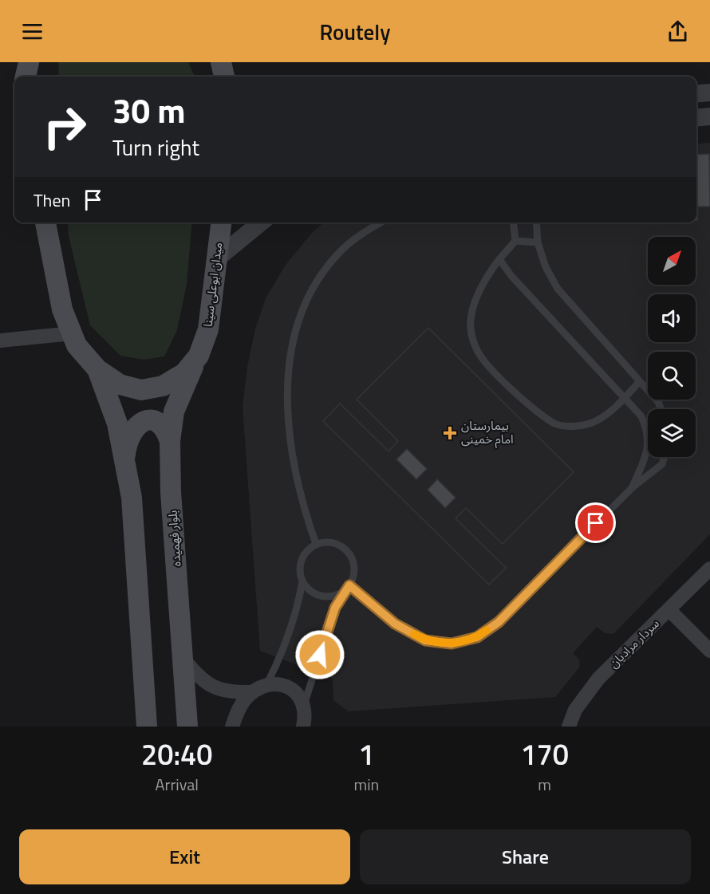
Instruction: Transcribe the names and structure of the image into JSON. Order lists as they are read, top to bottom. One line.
{"streets":{"main road":["میدان ابوعلی سینا","بلوار فهمیده"],"street":["سردار مرادیان"]},"crossings":[["میدان ابوعلی سینا","بلوار فهمیده"]],"places":{"health":["بیمارستان امام خمینی"]},"north":"top right","page":{"header":"Routely","turn":["30 m","Turn right"],"then":"Then","eta":["20:40","Arrival","1","min","170","m"],"buttons":["Exit","Share"]}}
